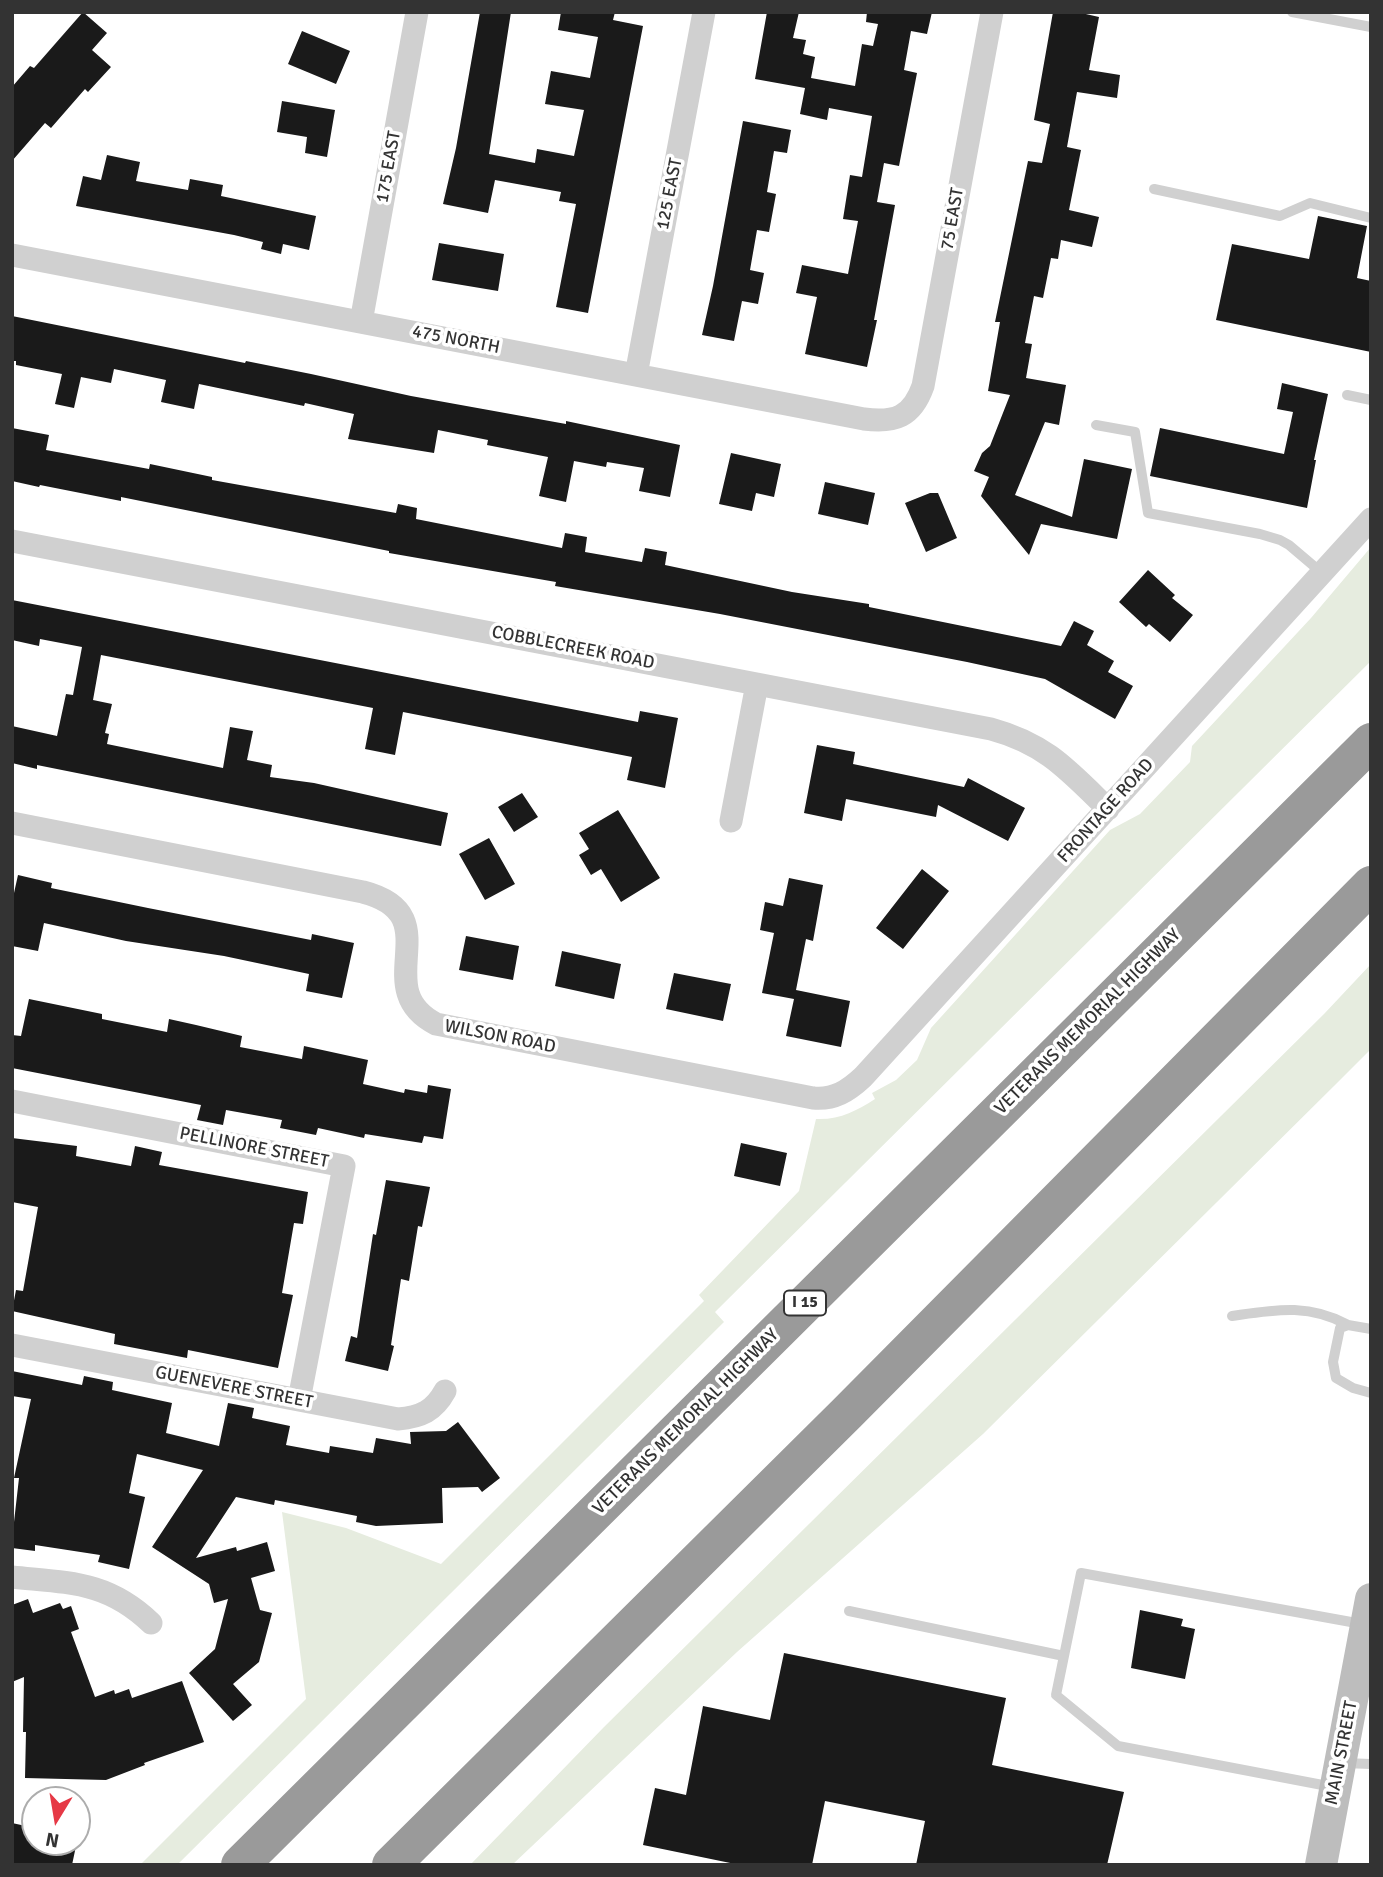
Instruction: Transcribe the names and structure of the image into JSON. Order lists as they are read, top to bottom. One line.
{"streets":{"highway":["VETERANS MEMORIAL HIGHWAY","I 15"],"street":["175 EAST","125 EAST","75 EAST","475 NORTH","COBBLECREEK ROAD","FRONTAGE ROAD","WILSON ROAD","PELLINORE STREET","GUENEVERE STREET","MAIN STREET"]},"crossings":[["175 EAST","475 NORTH"],["125 EAST","475 NORTH"],["75 EAST","475 NORTH"],["COBBLECREEK ROAD","FRONTAGE ROAD"],["FRONTAGE ROAD","WILSON ROAD"],["PELLINORE STREET","GUENEVERE STREET"]],"north":"bottom"}
